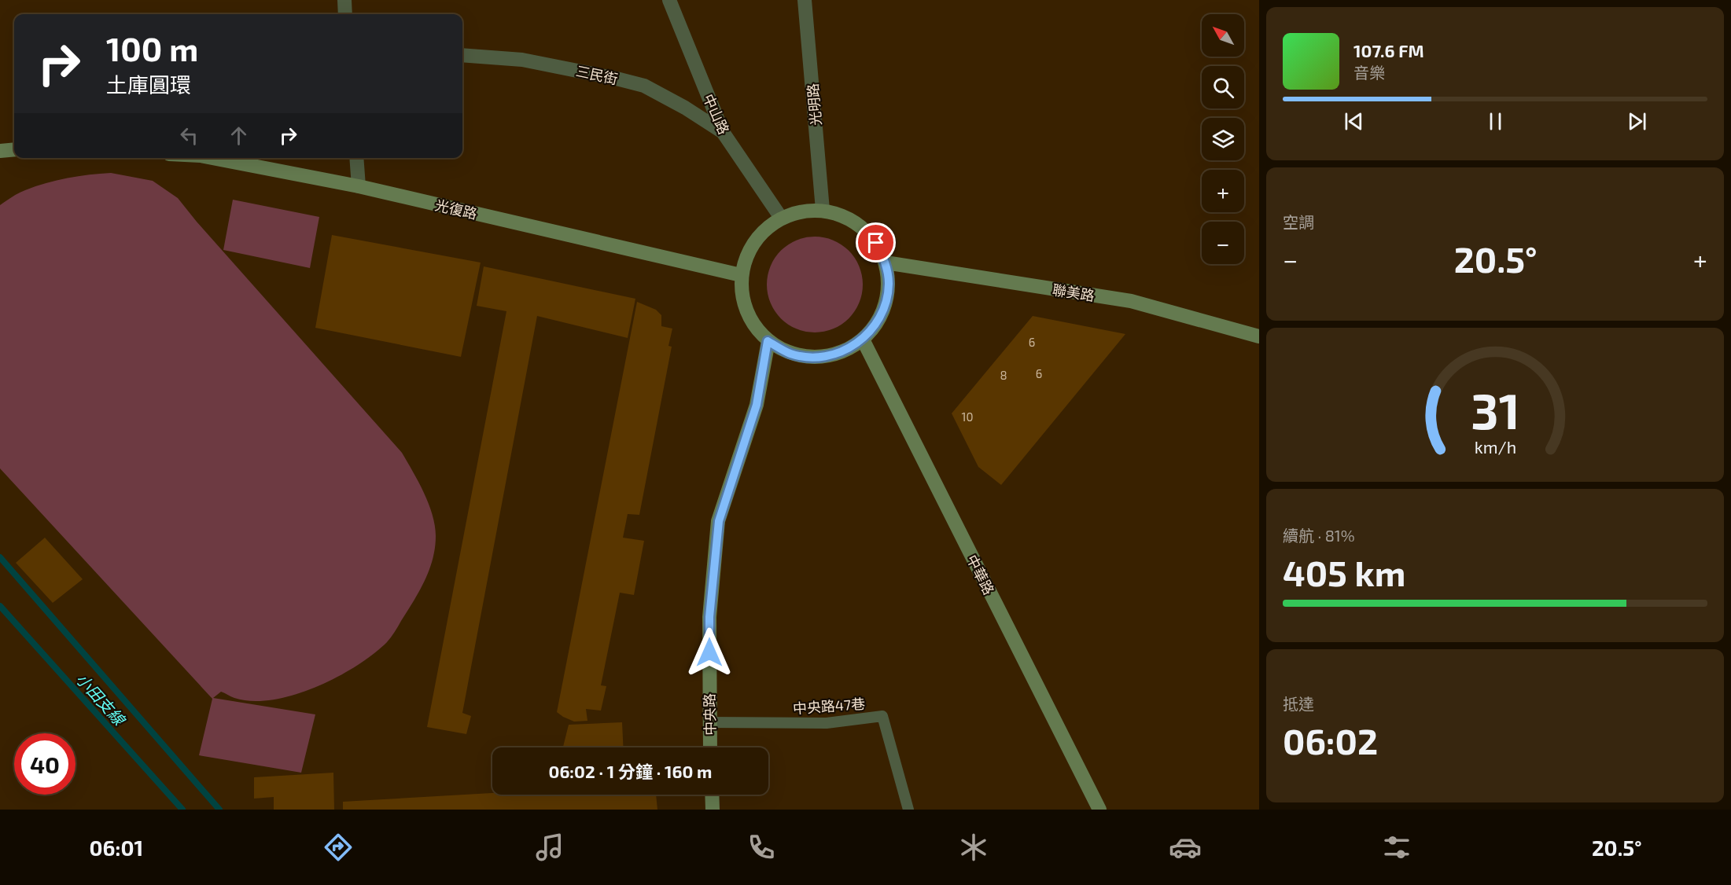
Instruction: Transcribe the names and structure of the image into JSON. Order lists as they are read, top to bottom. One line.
{"streets":{"street":["三民街","光明路","中山路","光復路","聯美路","中華路","中央路"],"lane":["中央路47巷"]},"crossings":[["三民街","中山路"],["光明路","中山路"],["光明路","光復路"],["光明路","聯美路"],["光明路","中華路"],["光明路","中央路"],["中山路","光復路"],["中山路","聯美路"],["中山路","中華路"],["中山路","中央路"],["光復路","聯美路"],["光復路","中華路"],["光復路","中央路"],["聯美路","中華路"],["聯美路","中央路"],["中華路","中央路"],["中央路47巷","中央路"]],"water":["小田支線"],"house_numbers":["6","6","8","10"],"north":"top left","page":{"map_buttons":["+","−"],"turn":["100 m","土庫圓環"],"song":["107.6 FM","音樂"],"tile":["空調",["續航 · 81%","405 km"],["抵達","06:02"]],"heat":["−","20.5°","+"],"limit":"40","trip":"06:02 · 1 分鐘 · 160 m","tabs":["06:01","20.5°"],"gauge":["31","km/h"]}}
